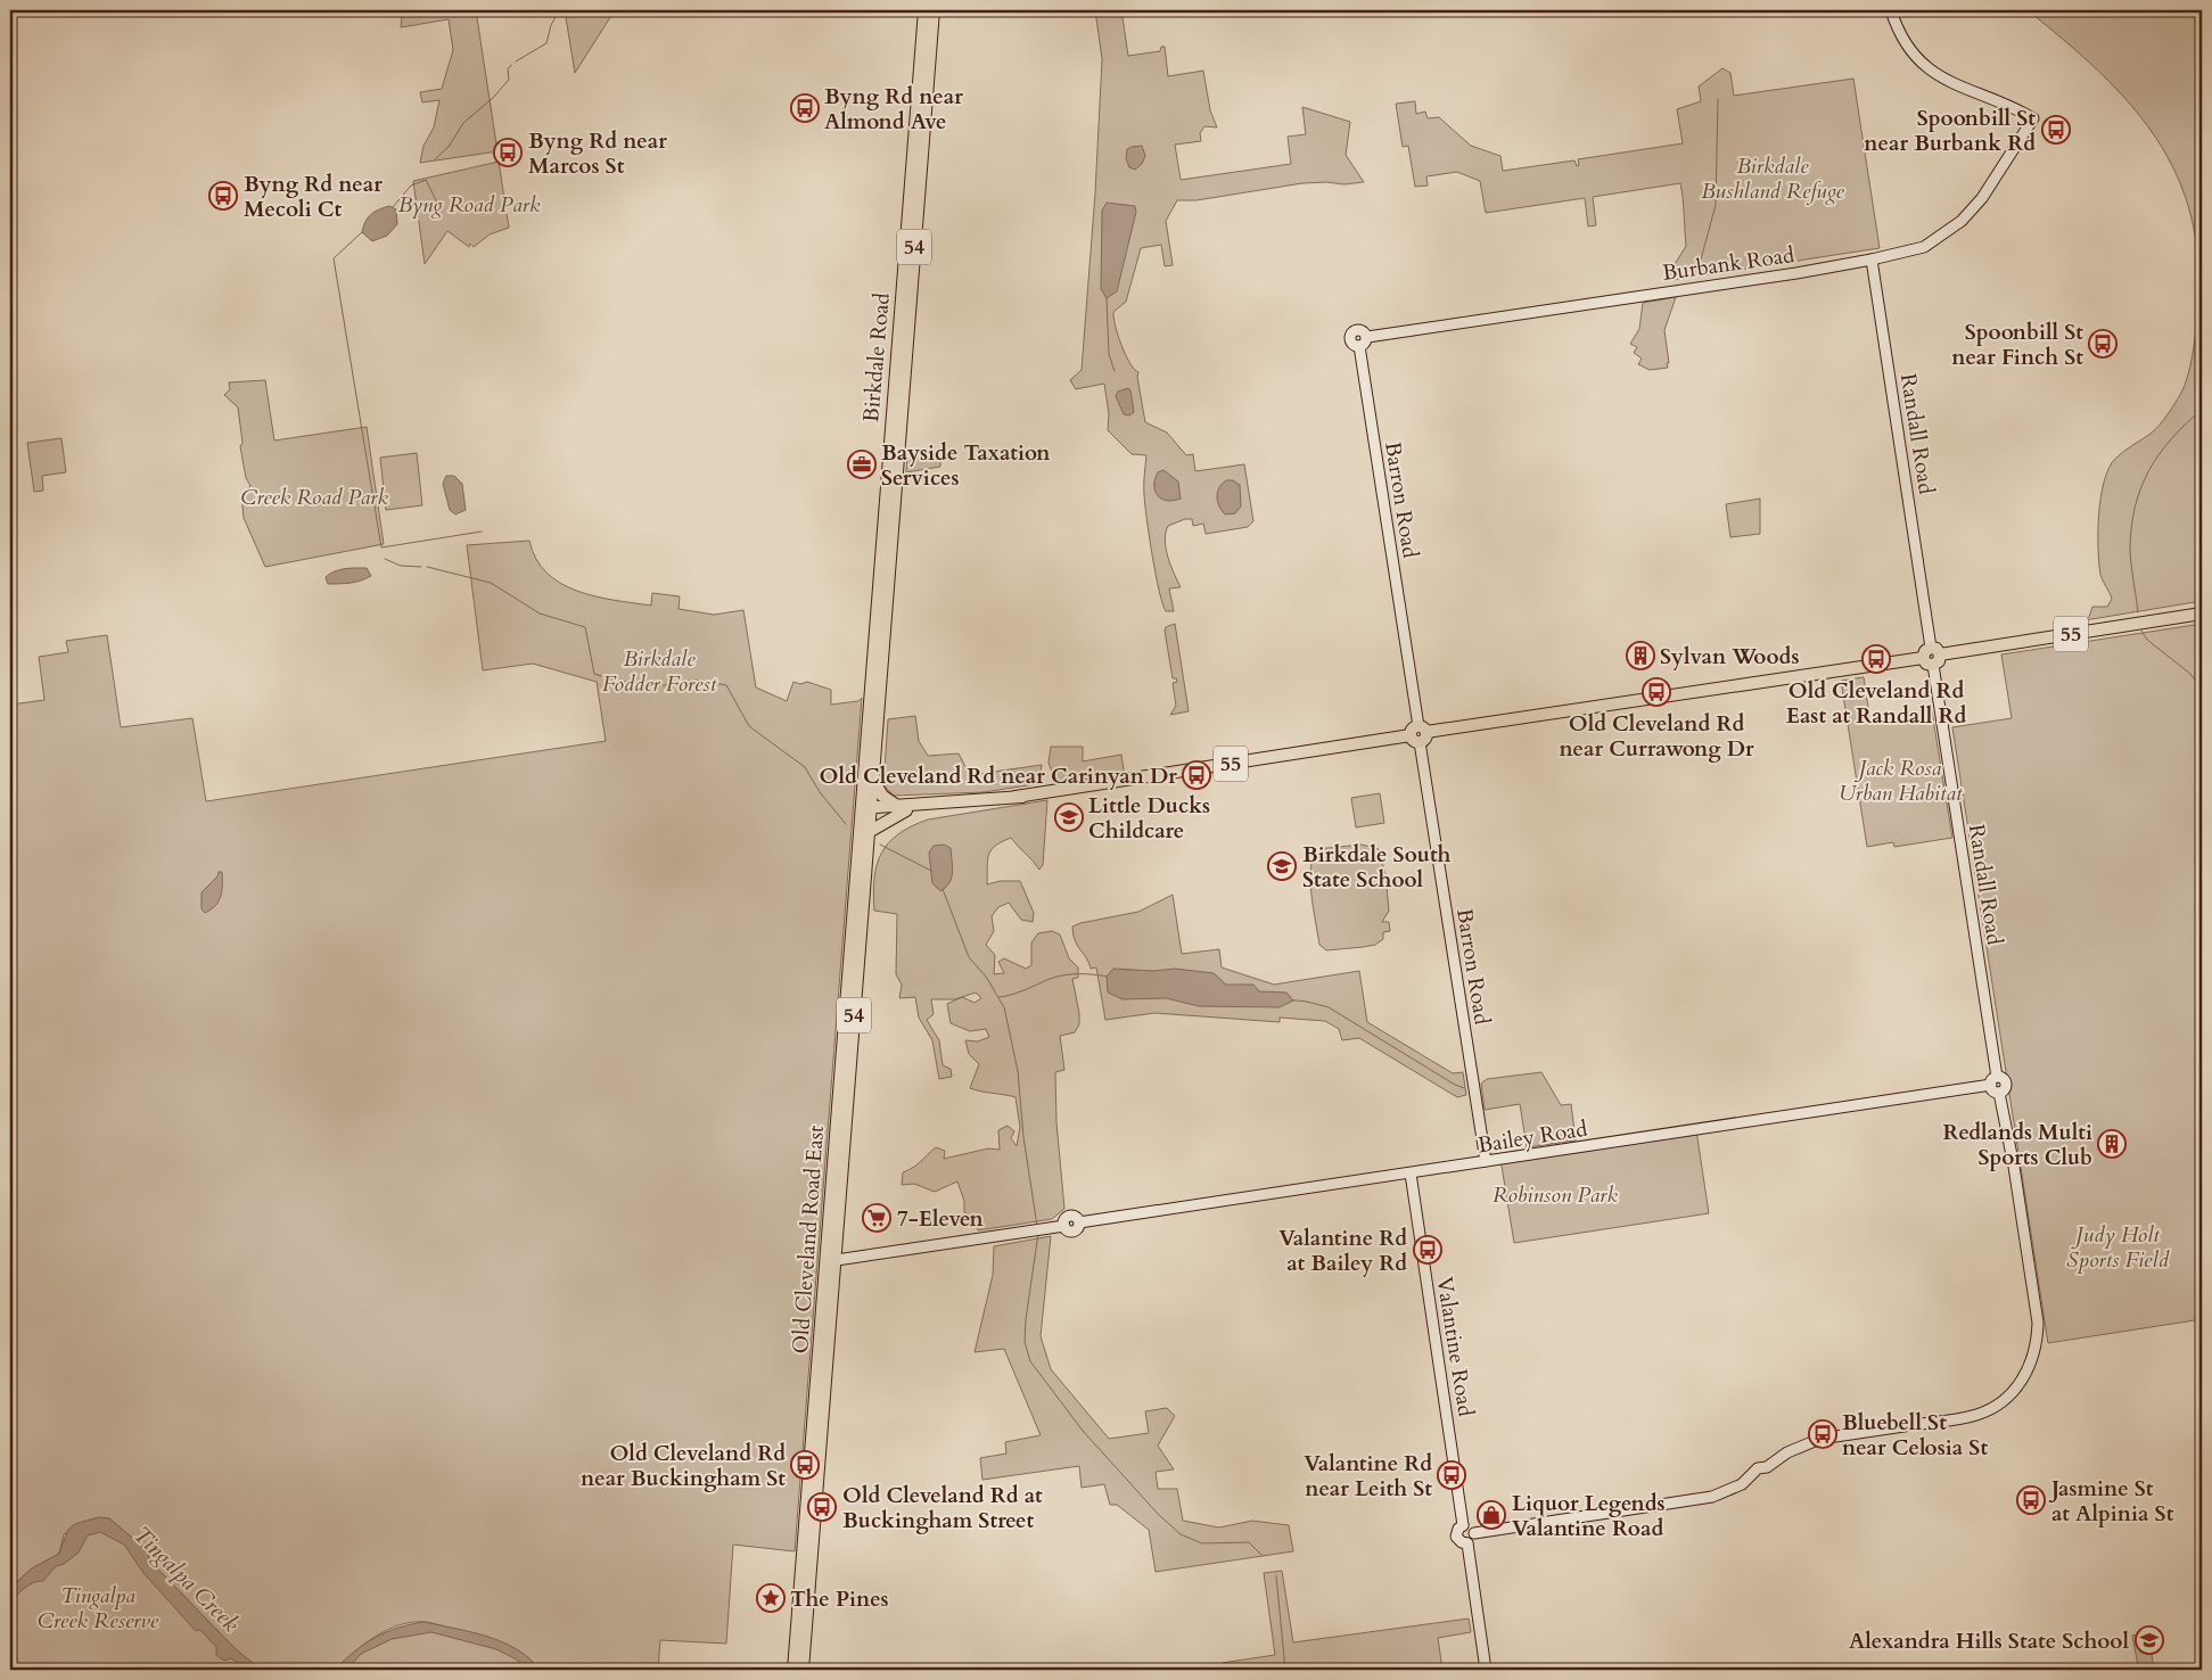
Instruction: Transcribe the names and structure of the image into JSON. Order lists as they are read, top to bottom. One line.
{"streets":{"main road":["54","Birkdale Road","55","Old Cleveland Road East"],"street":["Burbank Road","Randall Road","Barron Road","Bailey Road","Valantine Road"]},"crossings":[["Burbank Road","Randall Road"],["Burbank Road","Barron Road"],["Birkdale Road","55"],["Birkdale Road","Old Cleveland Road East"],["Randall Road","55"],["Randall Road","Bailey Road"],["Randall Road","Valantine Road"],["Barron Road","55"],["Barron Road","Bailey Road"],["55","Old Cleveland Road East"],["Bailey Road","Old Cleveland Road East"],["Bailey Road","Valantine Road"]],"water":["Tingalpa Creek"],"parks":["Birkdale Bushland Refuge","Byng Road Park","Creek Road Park","Birkdale Fodder Forest","Jack Rosa Urban Habitat","Robinson Park","Judy Holt Sports Field","Tingalpa Creek Reserve"],"places":{"bus stop":["Byng Rd near Almond Ave","Spoonbill St near Burbank Rd","Byng Rd near Marcos St","Byng Rd near Mecoli Ct","Spoonbill St near Finch St","Old Cleveland Rd East at Randall Rd","Old Cleveland Rd near Currawong Dr","Old Cleveland Rd near Carinyan Dr","Valantine Rd at Bailey Rd","Bluebell St near Celosia St","Old Cleveland Rd near Buckingham St","Valantine Rd near Leith St","Jasmine St at Alpinia St","Old Cleveland Rd at Buckingham Street"],"office":["Bayside Taxation Services"],"building":["Sylvan Woods","Redlands Multi Sports Club"],"school or university":["Little Ducks Childcare","Birkdale South State School","Alexandra Hills State School"],"supermarket":["7-Eleven"],"shop":["Liquor Legends Valantine Road"],"place":["The Pines"]}}
